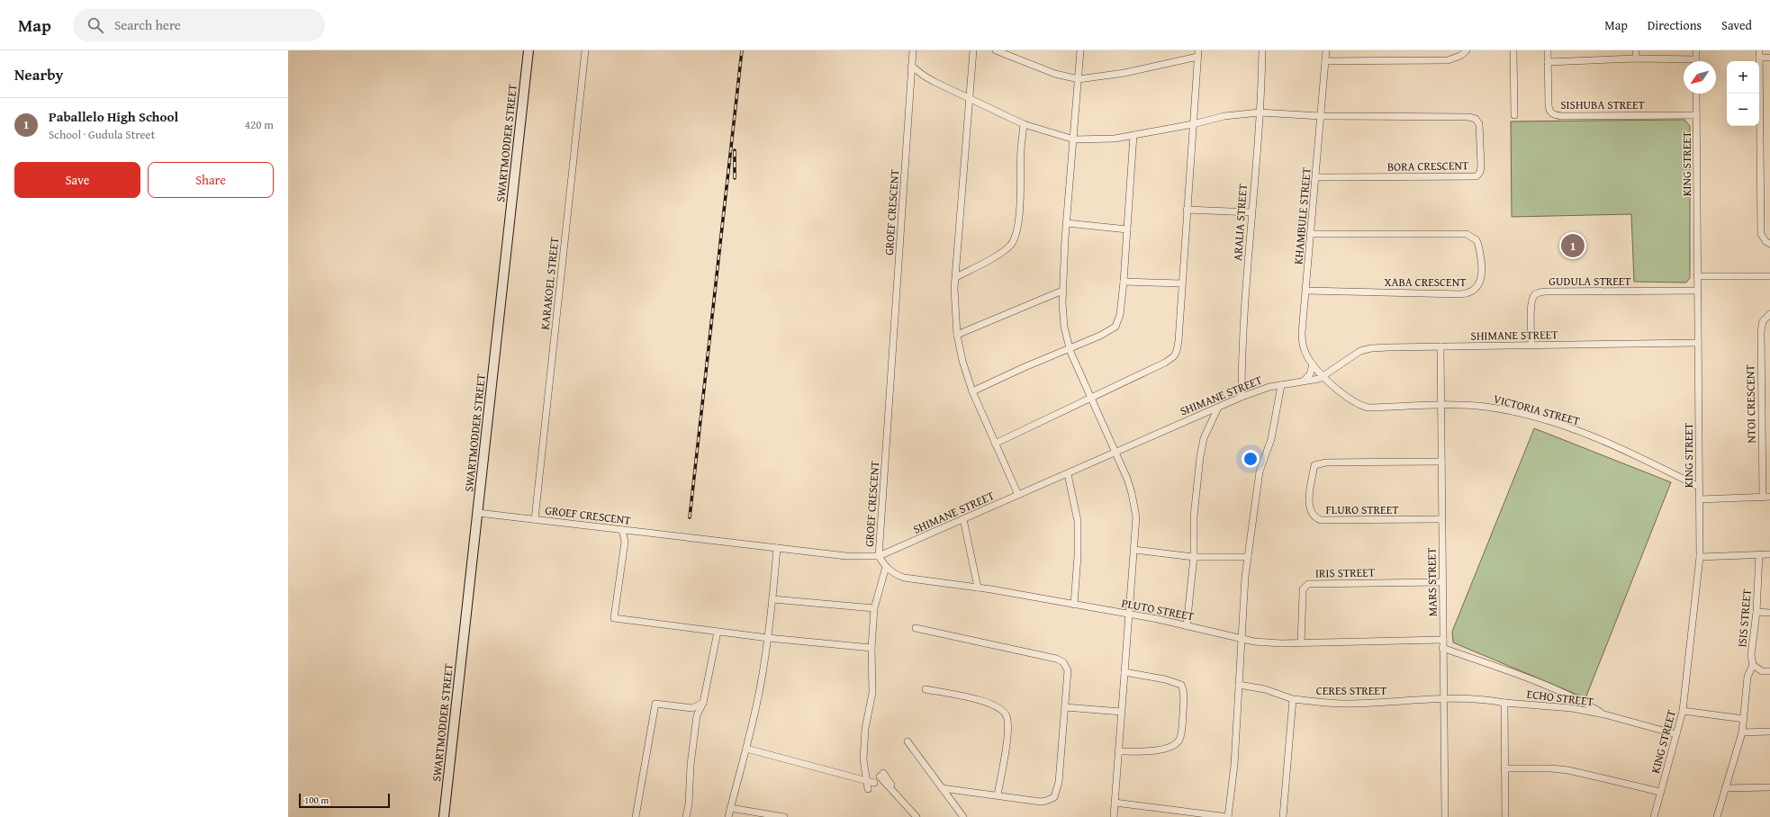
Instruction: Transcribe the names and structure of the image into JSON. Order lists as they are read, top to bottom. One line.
{"streets":{"main road":["SWARTMODDER STREET"],"street":["SISHUBA STREET","KING STREET","BORA CRESCENT","GROEF CRESCENT","KHAMBULE STREET","ARALIA STREET","GUDULA STREET","XABA CRESCENT","KARAKOEL STREET","SHIMANE STREET","NTOI CRESCENT","VICTORIA STREET","FLURO STREET","IRIS STREET","MARS STREET","PLUTO STREET","ISIS STREET","CERES STREET","ECHO STREET"]},"crossings":[["SISHUBA STREET","KING STREET"],["SWARTMODDER STREET","GROEF CRESCENT"],["KING STREET","GUDULA STREET"],["KING STREET","SHIMANE STREET"],["KING STREET","VICTORIA STREET"],["KING STREET","ECHO STREET"],["BORA CRESCENT","KHAMBULE STREET"],["GROEF CRESCENT","KARAKOEL STREET"],["GROEF CRESCENT","SHIMANE STREET"],["GROEF CRESCENT","PLUTO STREET"],["KHAMBULE STREET","XABA CRESCENT"],["KHAMBULE STREET","SHIMANE STREET"],["KHAMBULE STREET","VICTORIA STREET"],["ARALIA STREET","SHIMANE STREET"],["GUDULA STREET","SHIMANE STREET"],["SHIMANE STREET","VICTORIA STREET"],["SHIMANE STREET","MARS STREET"],["SHIMANE STREET","PLUTO STREET"],["VICTORIA STREET","MARS STREET"],["FLURO STREET","MARS STREET"],["IRIS STREET","MARS STREET"],["IRIS STREET","PLUTO STREET"],["MARS STREET","PLUTO STREET"],["MARS STREET","CERES STREET"],["CERES STREET","ECHO STREET"]],"scale_bar":"100 m","north":"bottom left","page":{"header":"Map","search":"Search here","nav":["Map","Directions","Saved"],"heading":"Nearby","map_buttons":["+","−"],"list":[{"mark":"1","name":"Paballelo High School","note":"School · Gudula Street","value":"420 m"}],"buttons":["Save","Share"],"pins":"1","scale":"100 m"}}
